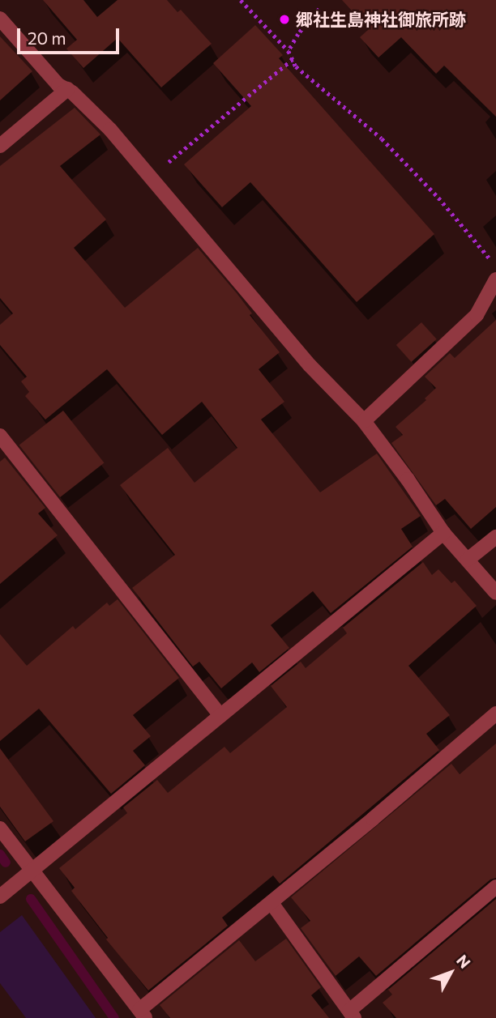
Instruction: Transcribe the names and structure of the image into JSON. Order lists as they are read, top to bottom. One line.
{"places":["郷社生島神社御旅所跡"],"scale_bar":"20 m","north":"top right"}
